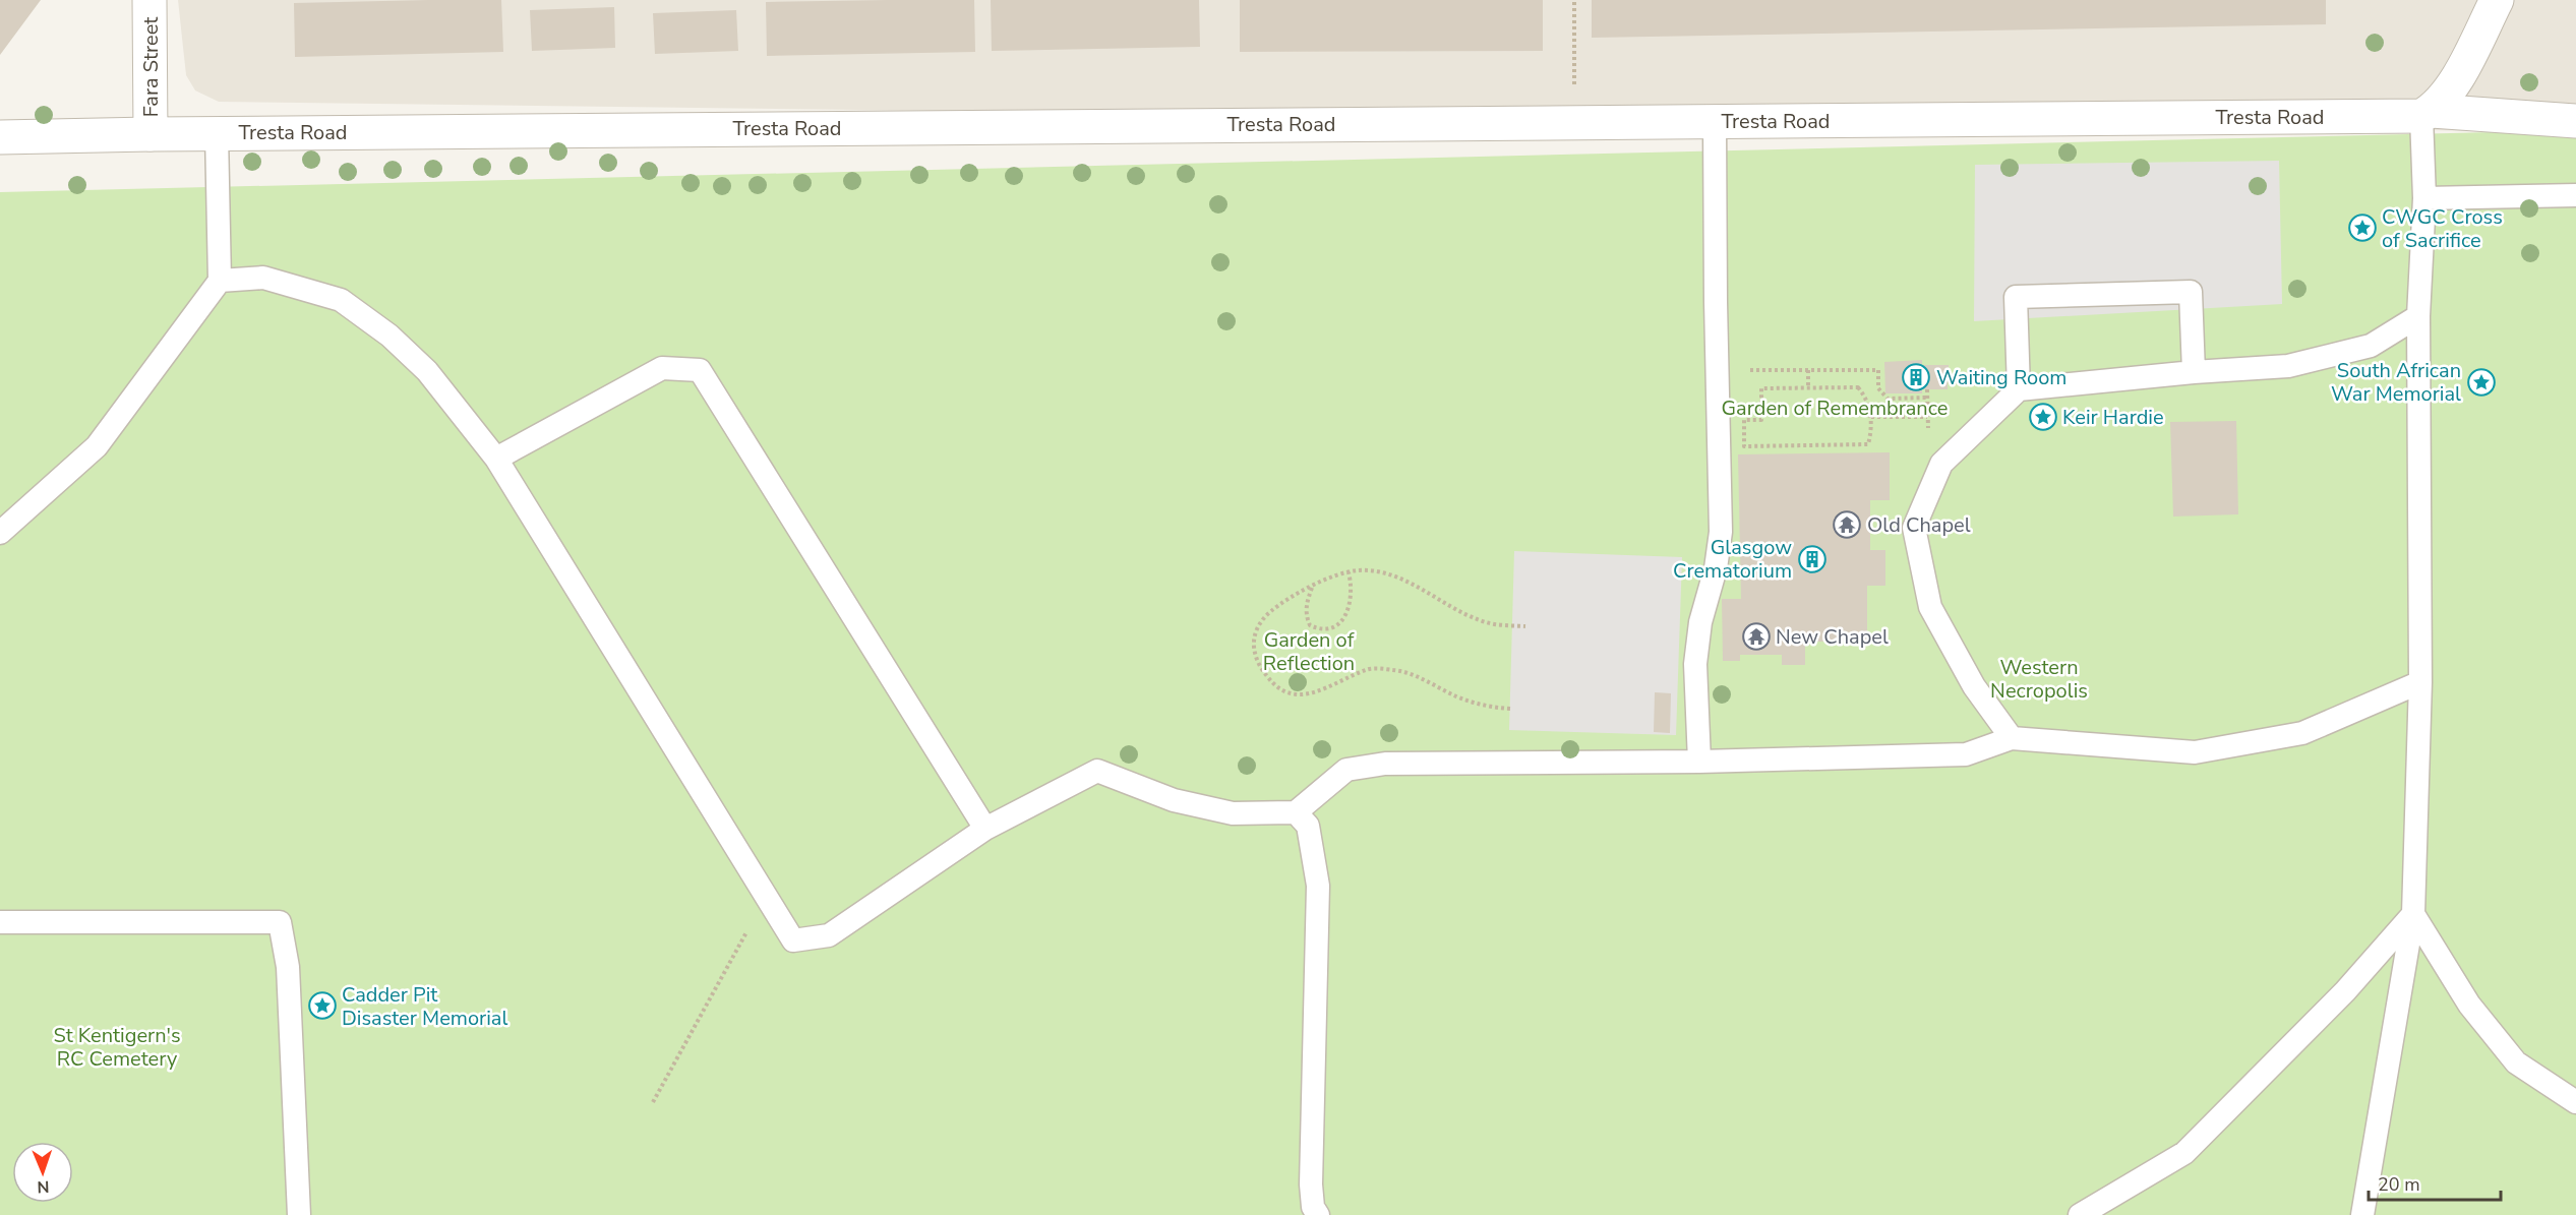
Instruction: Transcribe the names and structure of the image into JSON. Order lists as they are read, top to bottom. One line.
{"streets":{"street":["Fara Street","Tresta Road"]},"crossings":[["Fara Street","Tresta Road"]],"parks":["Garden of Remembrance","Garden of Reflection","Western Necropolis","St Kentigern's RC Cemetery"],"places":{"place":["CWGC Cross of Sacrifice","South African War Memorial","Keir Hardie","Cadder Pit Disaster Memorial"],"building":["Waiting Room","Glasgow Crematorium"],"temple":["Old Chapel","New Chapel"]},"scale_bar":"20 m","north":"bottom"}
